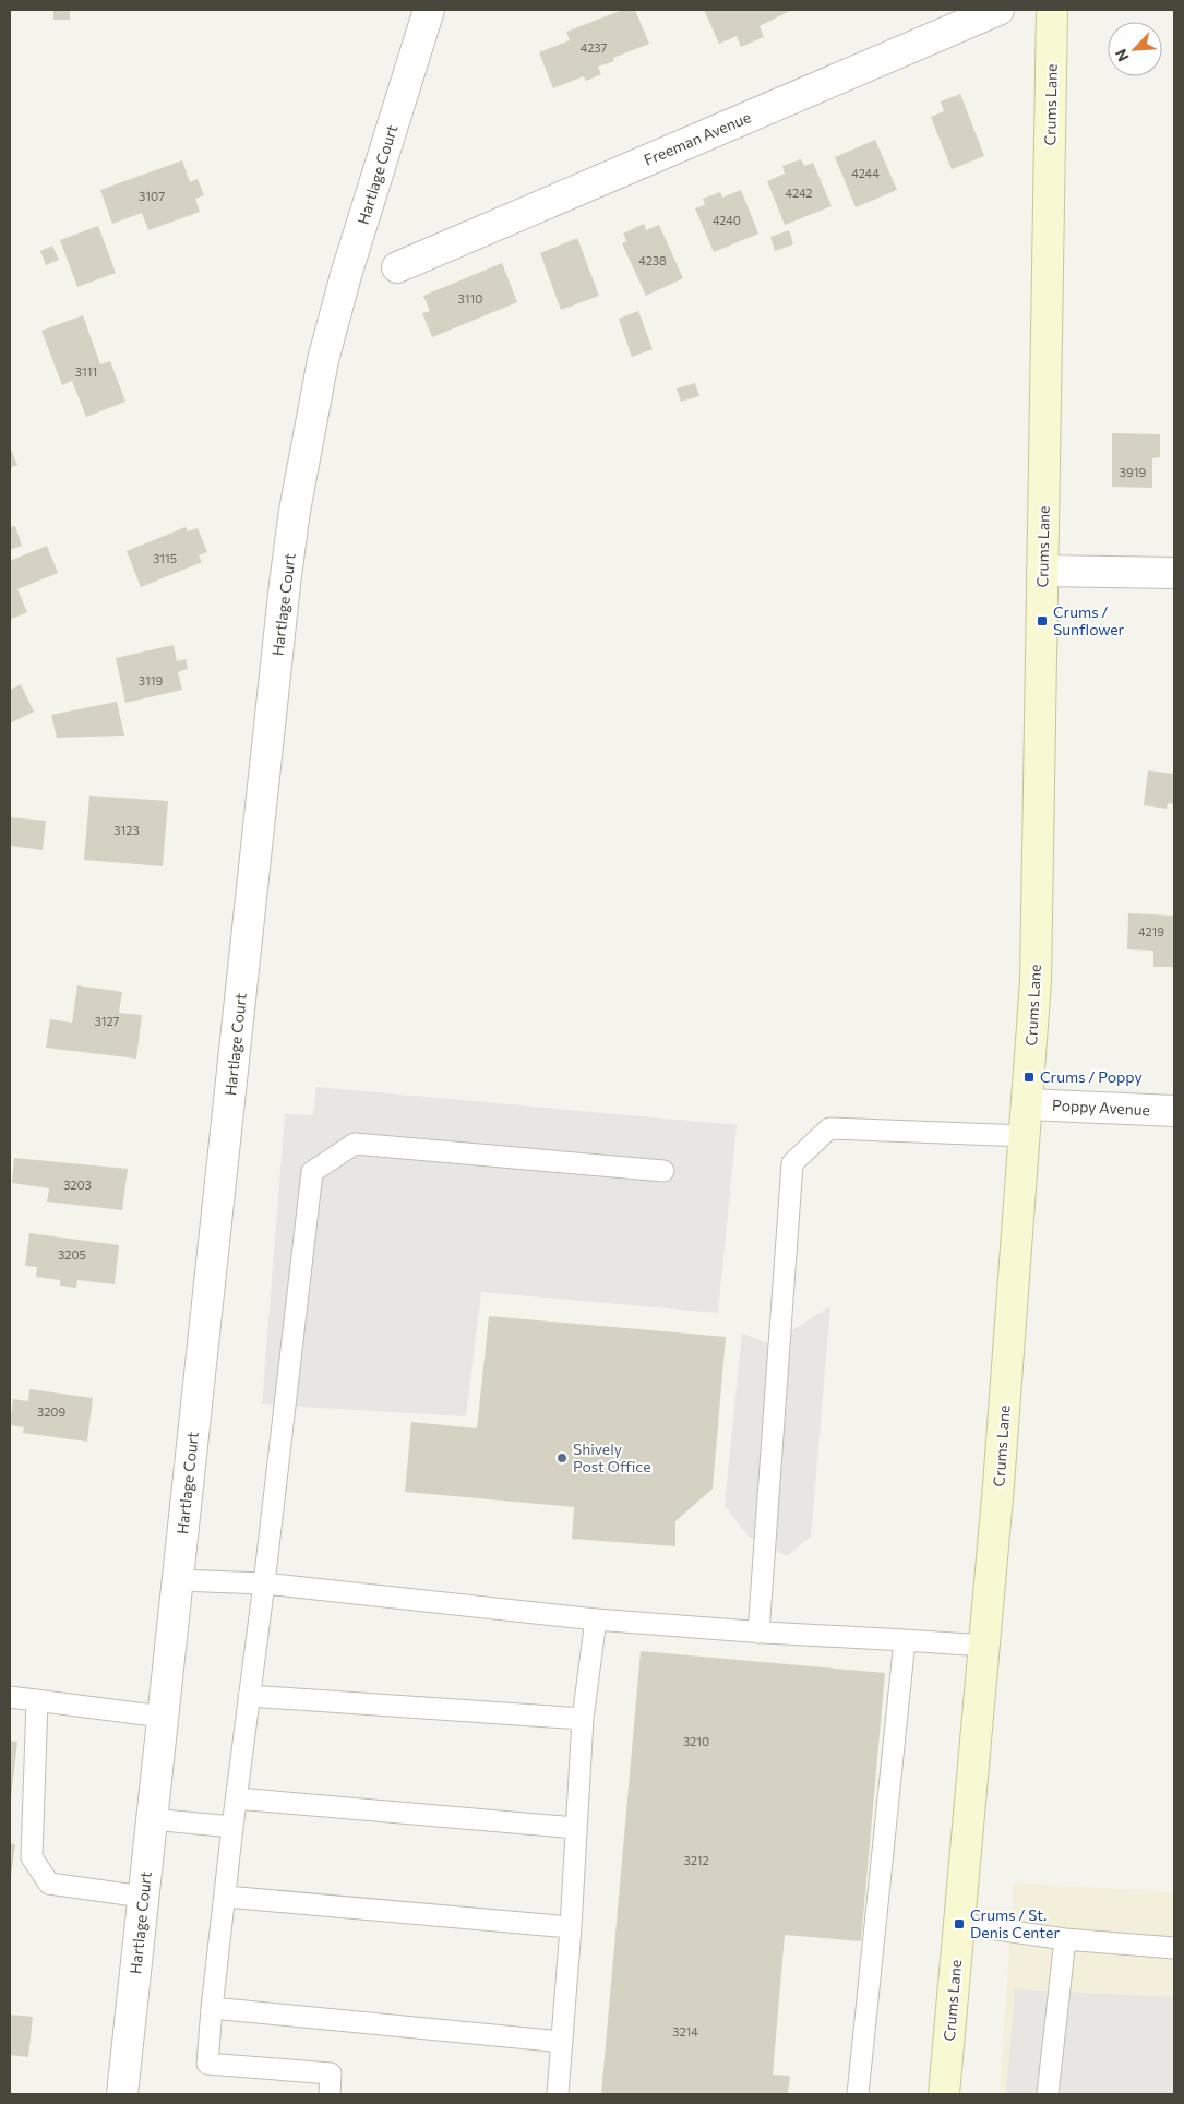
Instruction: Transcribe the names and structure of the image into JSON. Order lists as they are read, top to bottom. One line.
{"streets":{"main road":["Crums Lane"],"street":["Freeman Avenue","Hartlage Court","Poppy Avenue"]},"crossings":[["Crums Lane","Poppy Avenue"]],"places":{"transit":["Crums / Sunflower","Crums / Poppy","Crums / St. Denis Center"],"other":["Shively Post Office"]},"house_numbers":["4237","4244","4242","3107","4240","4238","3110","3111","3919","3115","3119","3123","4219","3127","3203","3205","3209","3210","3212","3214"],"north":"bottom left"}
